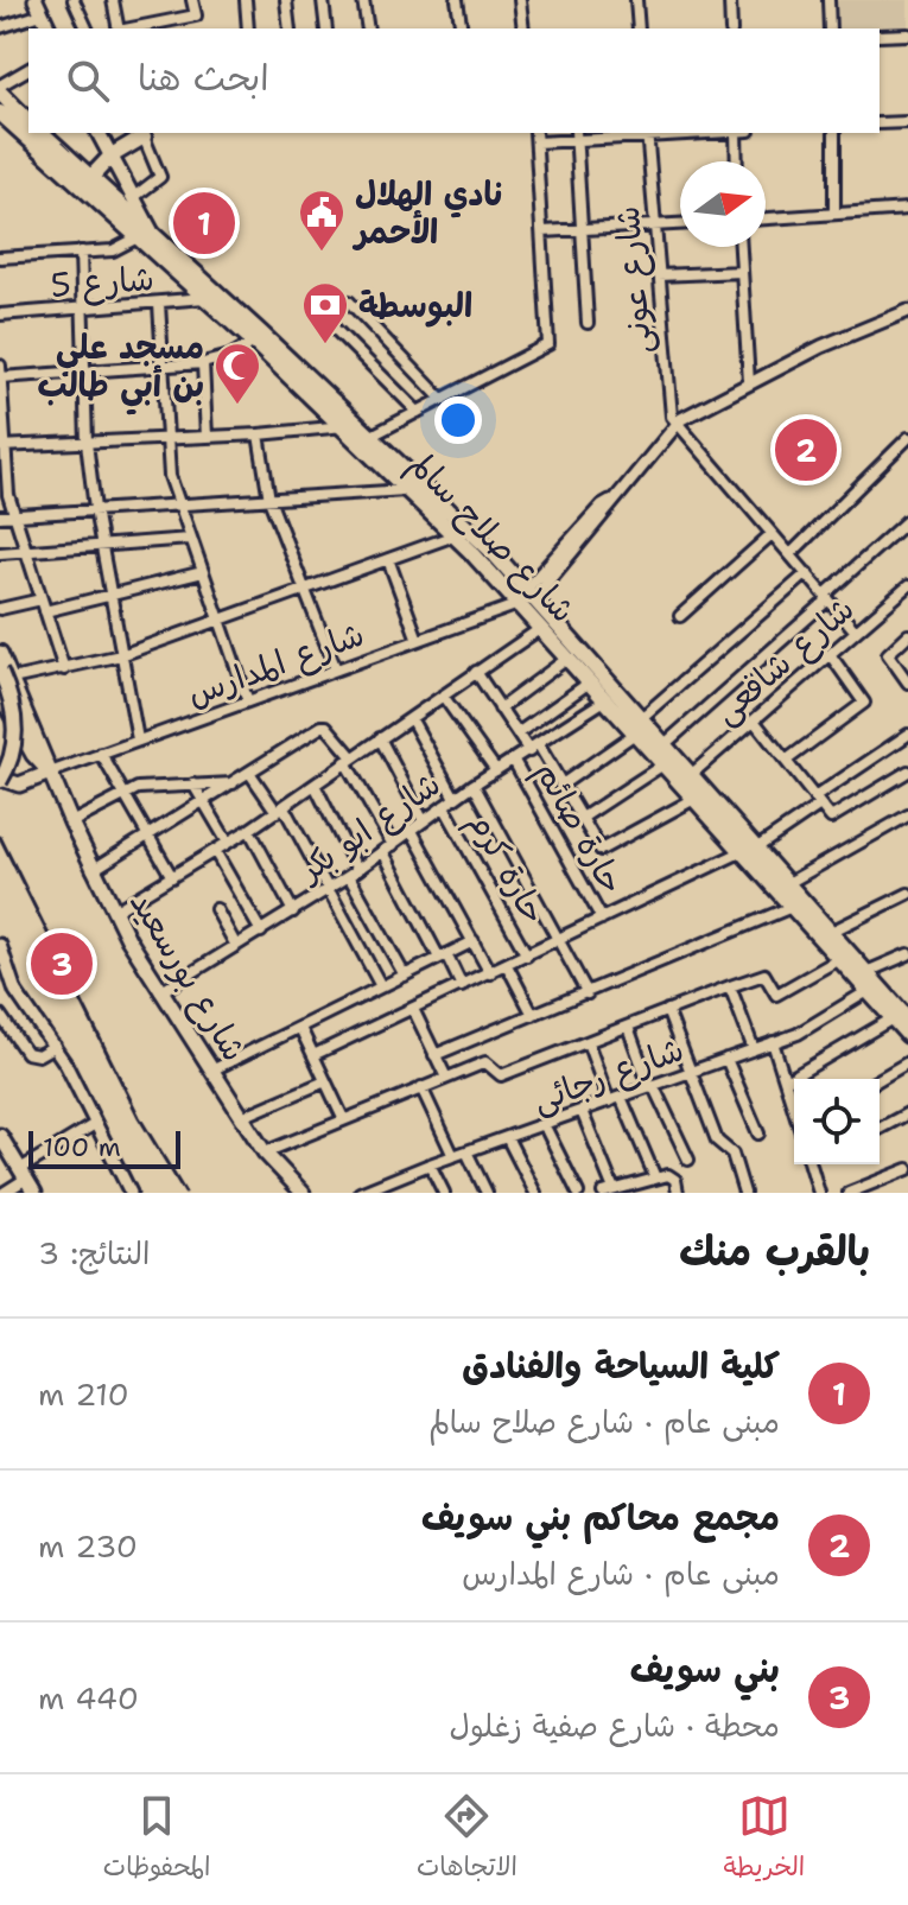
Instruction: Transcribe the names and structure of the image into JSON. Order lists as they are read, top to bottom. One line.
{"streets":{"main road":["شارع صلاح سالم","شارع بورسعيد"],"street":["شارع عونى","شارع 5","شارع شافعى","شارع المدارس","شارع ابو بكر","حارة صائم","حارة كرم","شارع رجائى"]},"crossings":[["شارع 5","شارع صلاح سالم"],["شارع صلاح سالم","شارع شافعى"],["شارع صلاح سالم","شارع المدارس"],["شارع صلاح سالم","شارع ابو بكر"],["شارع صلاح سالم","شارع رجائى"],["شارع المدارس","شارع بورسعيد"],["شارع ابو بكر","حارة صائم"],["شارع ابو بكر","حارة كرم"],["شارع ابو بكر","شارع بورسعيد"]],"places":{"public building":["نادي الهلال الأحمر"],"bank":["البوسطة"],"mosque":["مسجد علي بن أبي طالب"]},"scale_bar":"100 m","north":"right","page":{"search":"ابحث هنا","pins":["1","2","3"],"scale":"100 m","heading":["بالقرب منك","النتائج: 3"],"list":[{"mark":"1","name":"كلية السياحة والفنادق","note":"مبنى عام · شارع صلاح سالم","value":"210 m"},{"mark":"2","name":"مجمع محاكم بني سويف","note":"مبنى عام · شارع المدارس","value":"230 m"},{"mark":"3","name":"بني سويف","note":"محطة · شارع صفية زغلول","value":"440 m"}],"nav":["الخريطة","الاتجاهات","المحفوظات"]}}
